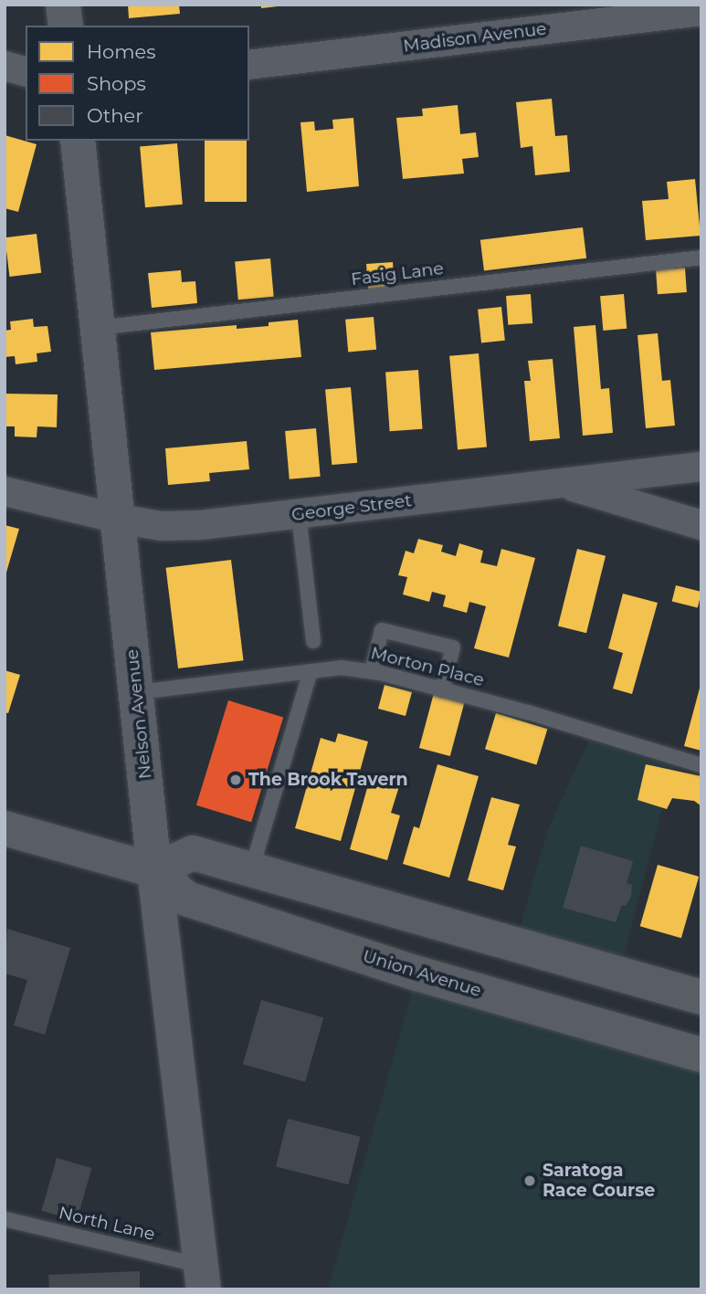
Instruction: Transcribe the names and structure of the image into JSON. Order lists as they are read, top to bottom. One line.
{"streets":{"main road":["Union Avenue"],"street":["Madison Avenue","George Street","Nelson Avenue"],"lane":["Fasig Lane","Morton Place","North Lane"]},"crossings":[["Fasig Lane","Nelson Avenue"],["George Street","Nelson Avenue"],["Morton Place","Nelson Avenue"],["Nelson Avenue","Union Avenue"],["Nelson Avenue","North Lane"]],"places":["The Brook Tavern","Saratoga Race Course"],"legend":["Homes","Shops","Other"]}
